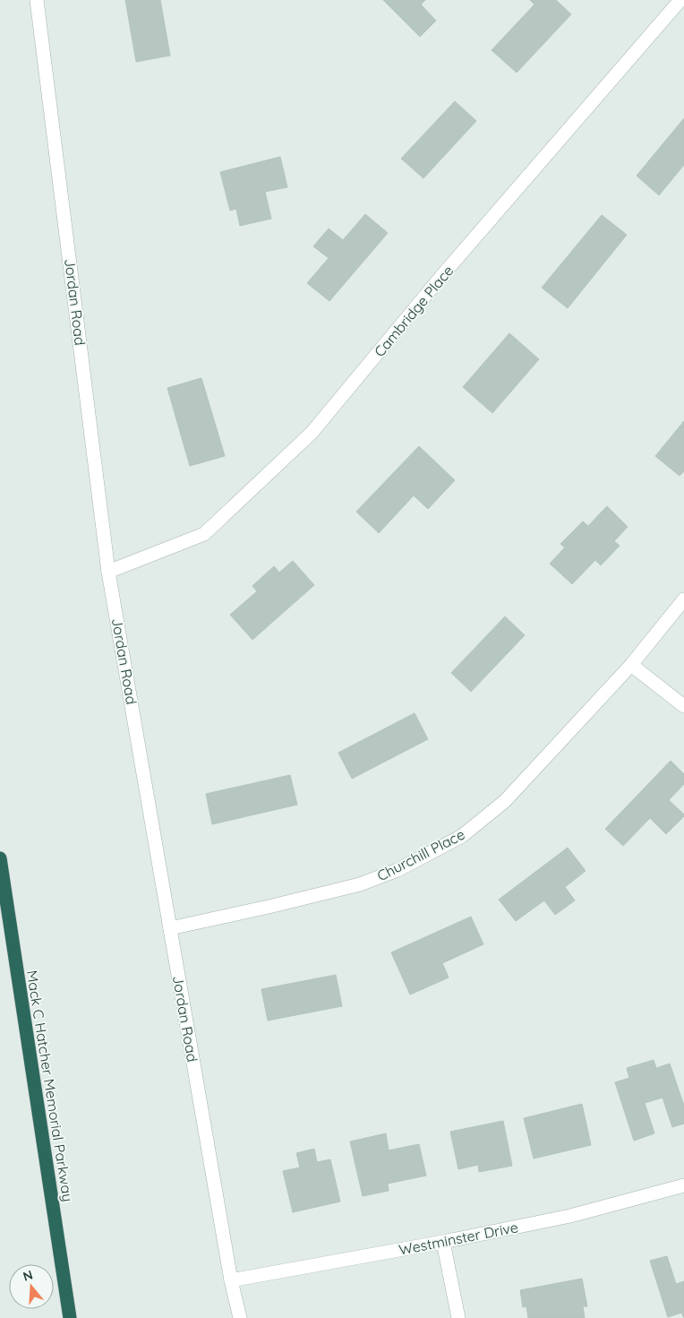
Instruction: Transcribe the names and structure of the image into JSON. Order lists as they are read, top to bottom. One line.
{"streets":{"highway":["Mack C Hatcher Memorial Parkway"],"street":["Jordan Road","Cambridge Place","Churchill Place","Westminster Drive"]},"crossings":[["Jordan Road","Cambridge Place"],["Jordan Road","Churchill Place"],["Jordan Road","Westminster Drive"]],"north":"top"}
